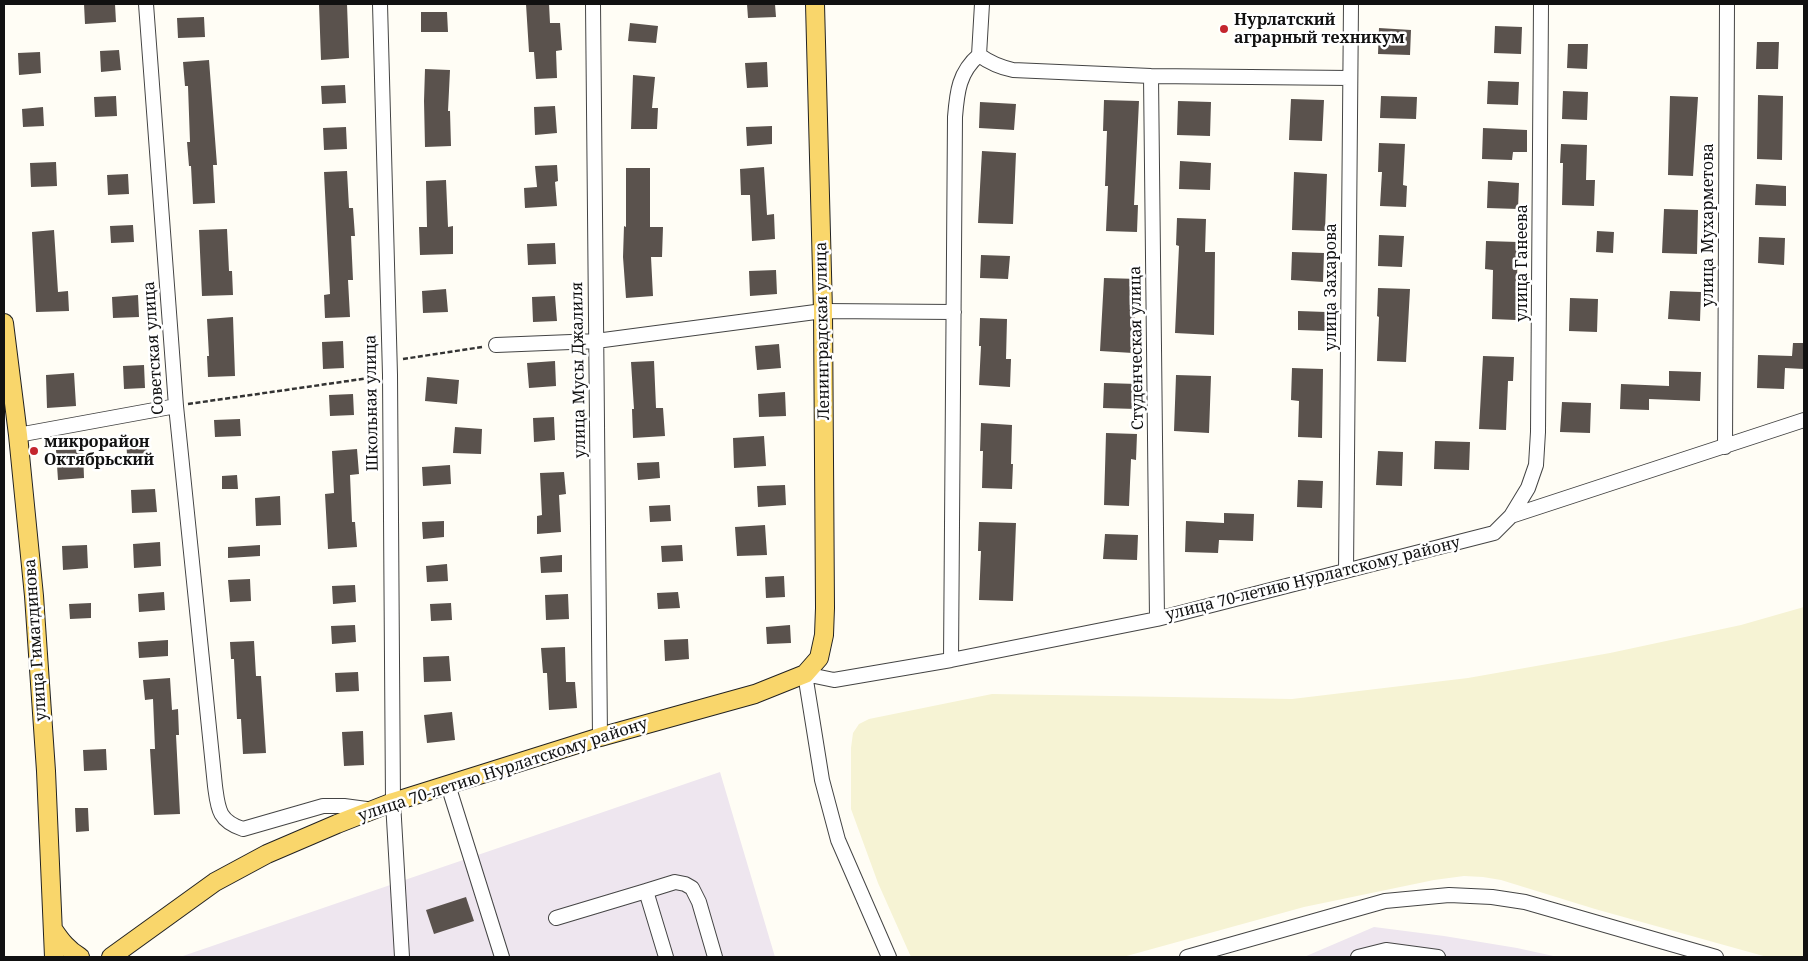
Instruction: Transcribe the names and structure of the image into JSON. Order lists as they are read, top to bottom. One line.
{"streets":{"main road":["Ленинградская улица","улица 70-летию Нурлатскому району","улица Гиматдинова"],"street":["улица Мухарметова","улица Ганеева","улица Захарова","Советская улица","Студенческая улица","улица Мусы Джалиля","Школьная улица"]},"crossings":[["улица Мухарметова","улица 70-летию Нурлатскому району"],["улица Ганеева","улица 70-летию Нурлатскому району"],["улица Захарова","улица 70-летию Нурлатскому району"],["Ленинградская улица","улица 70-летию Нурлатскому району"],["Советская улица","улица 70-летию Нурлатскому району"],["Студенческая улица","улица 70-летию Нурлатскому району"],["улица Мусы Джалиля","улица 70-летию Нурлатскому району"],["Школьная улица","улица 70-летию Нурлатскому району"]],"places":["Нурлатский аграрный техникум","микрорайон Октябрьский"]}
